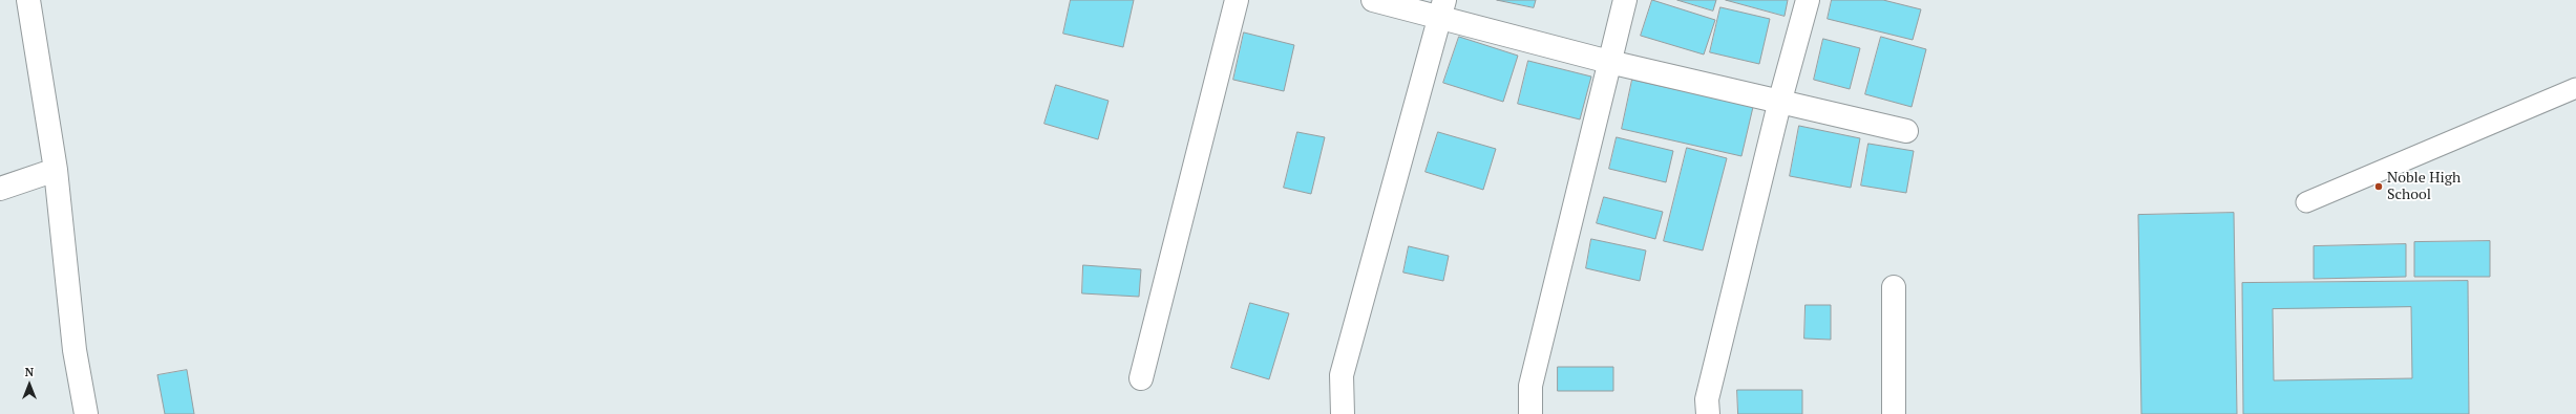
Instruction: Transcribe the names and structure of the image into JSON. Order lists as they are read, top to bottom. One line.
{"places":["Noble High School"],"north":"top"}
